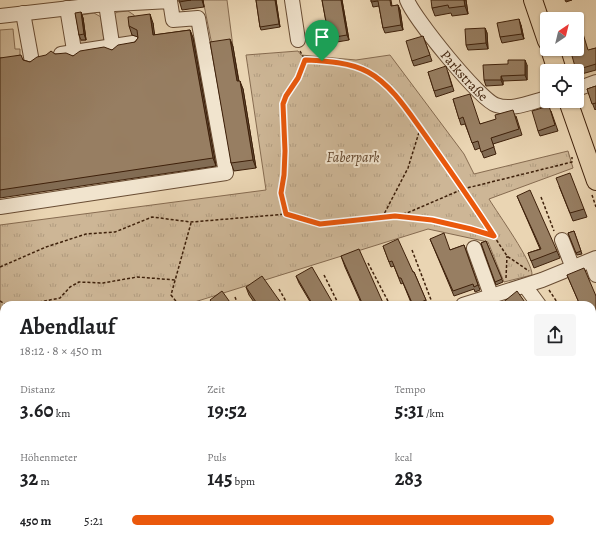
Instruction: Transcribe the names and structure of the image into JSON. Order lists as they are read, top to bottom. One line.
{"streets":{"street":["Parkstraße"]},"parks":["Faberpark"],"north":"top right","page":{"heading":["Abendlauf","18:12 · 8 × 450 m"],"stats":[["Distanz","3.60 km"],["Zeit","19:52"],["Tempo","5:31 /km"],["Höhenmeter","32 m"],["Puls","145 bpm"],["kcal","283"]],"list":[{"name":"450 m","note":"5:21"}]}}
